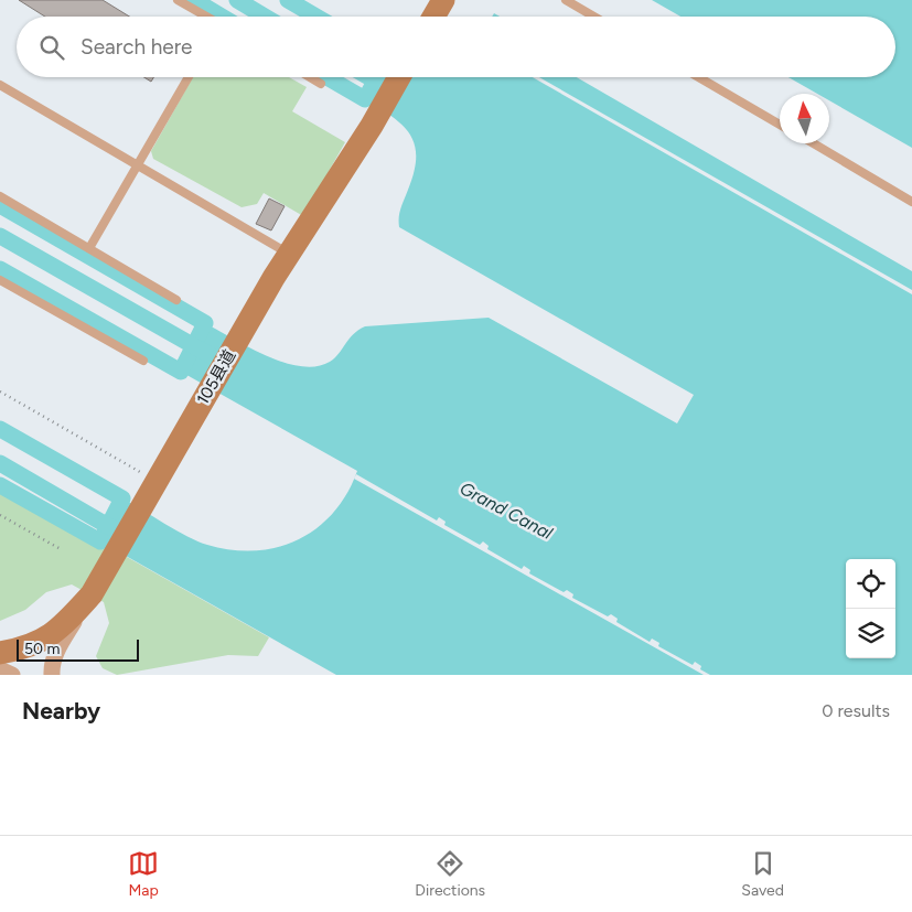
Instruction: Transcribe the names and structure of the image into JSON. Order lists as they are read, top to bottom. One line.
{"streets":{"main road":["105县道"]},"water":["Grand Canal"],"scale_bar":"50 m","north":"top","page":{"search":"Search here","scale":"50 m","heading":["Nearby","0 results"],"nav":["Map","Directions","Saved"]}}
